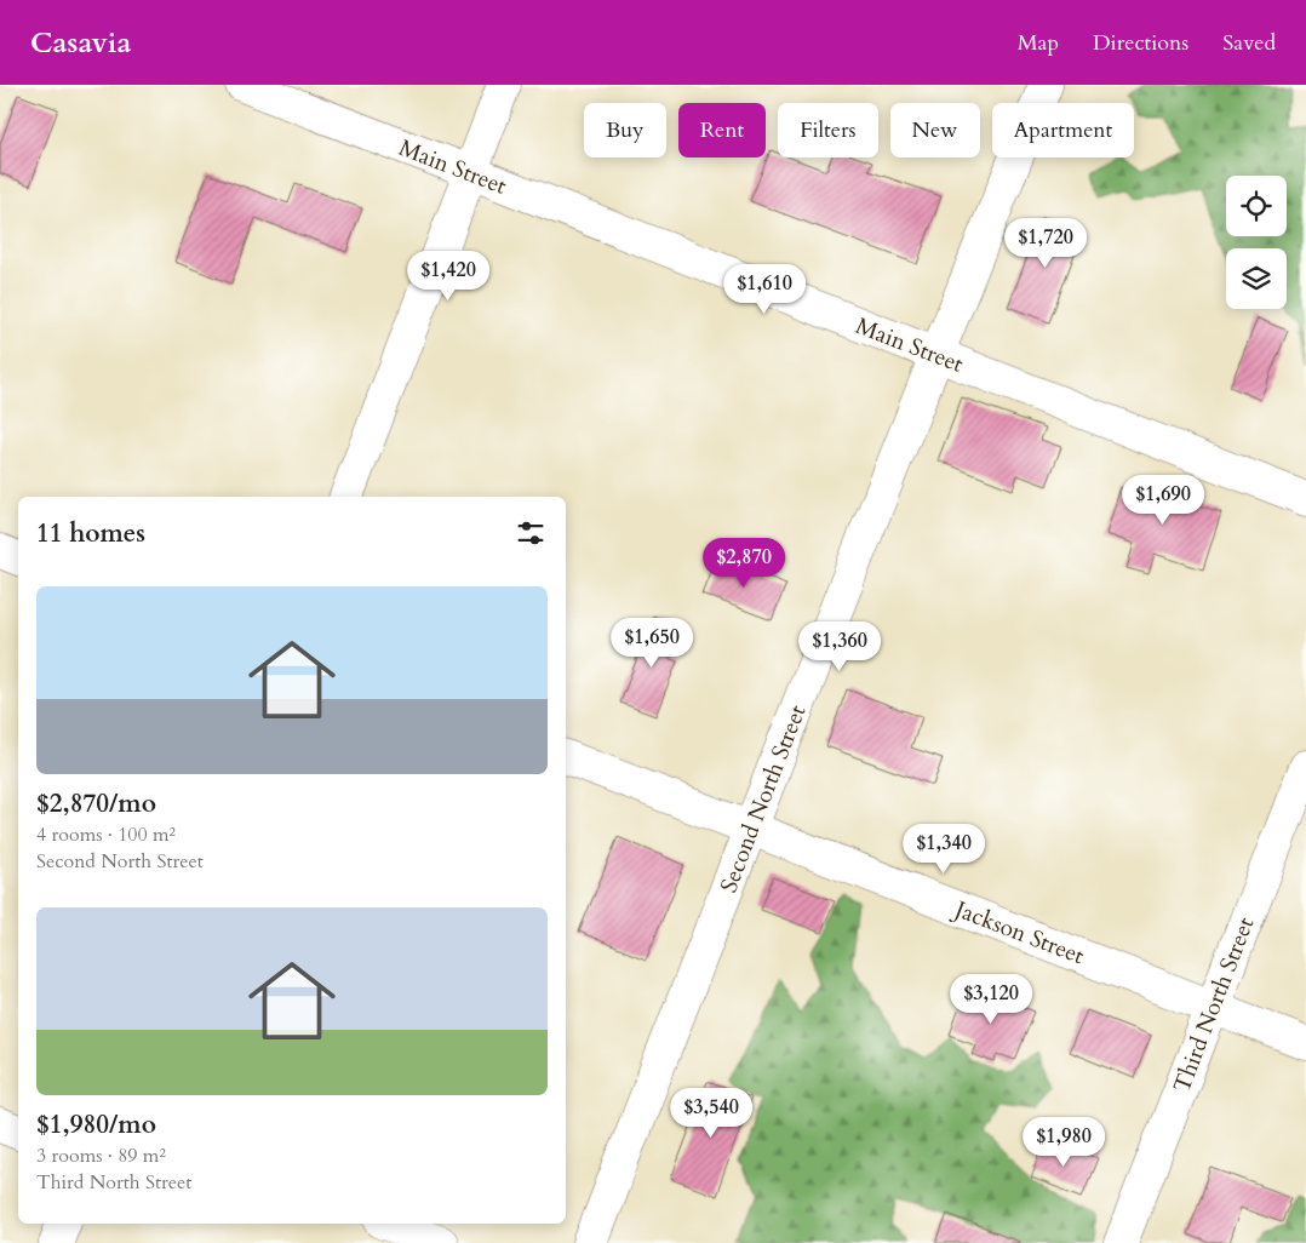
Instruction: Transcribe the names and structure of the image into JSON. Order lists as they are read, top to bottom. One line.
{"streets":{"street":["Main Street","Second North Street","Jackson Street","Third North Street"]},"crossings":[["Main Street","Second North Street"],["Second North Street","Jackson Street"],["Jackson Street","Third North Street"]],"page":{"header":"Casavia","nav":["Map","Directions","Saved"],"chip":["Buy","Rent","Filters","New","Apartment"],"price":["$1,720","$1,420","$1,610","$1,690","$2,870","$1,650","$1,360","$1,340","$3,120","$3,540","$1,980"],"heading":"11 homes","list":[{"name":"$2,870/mo","note":"4 rooms · 100 m² · Second North Street"},{"name":"$1,980/mo","note":"3 rooms · 89 m² · Third North Street"}]}}
